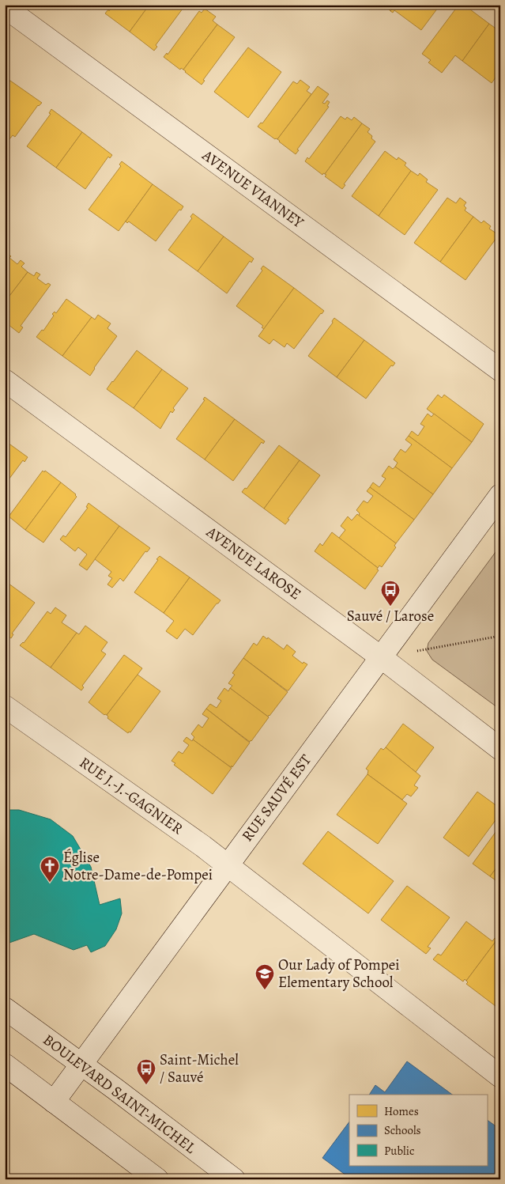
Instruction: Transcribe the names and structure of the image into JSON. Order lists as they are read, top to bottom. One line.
{"streets":{"street":["AVENUE VIANNEY","AVENUE LAROSE","RUE J.-J.-GAGNIER","RUE SAUVÉ EST","BOULEVARD SAINT-MICHEL"]},"crossings":[["AVENUE LAROSE","RUE SAUVÉ EST"],["RUE J.-J.-GAGNIER","RUE SAUVÉ EST"],["RUE SAUVÉ EST","BOULEVARD SAINT-MICHEL"]],"places":{"bus stop":["Sauvé / Larose","Saint-Michel / Sauvé"],"church":["Église Notre-Dame-de-Pompei"],"school or university":["Our Lady of Pompei Elementary School"]},"legend":["Homes","Schools","Public"]}
